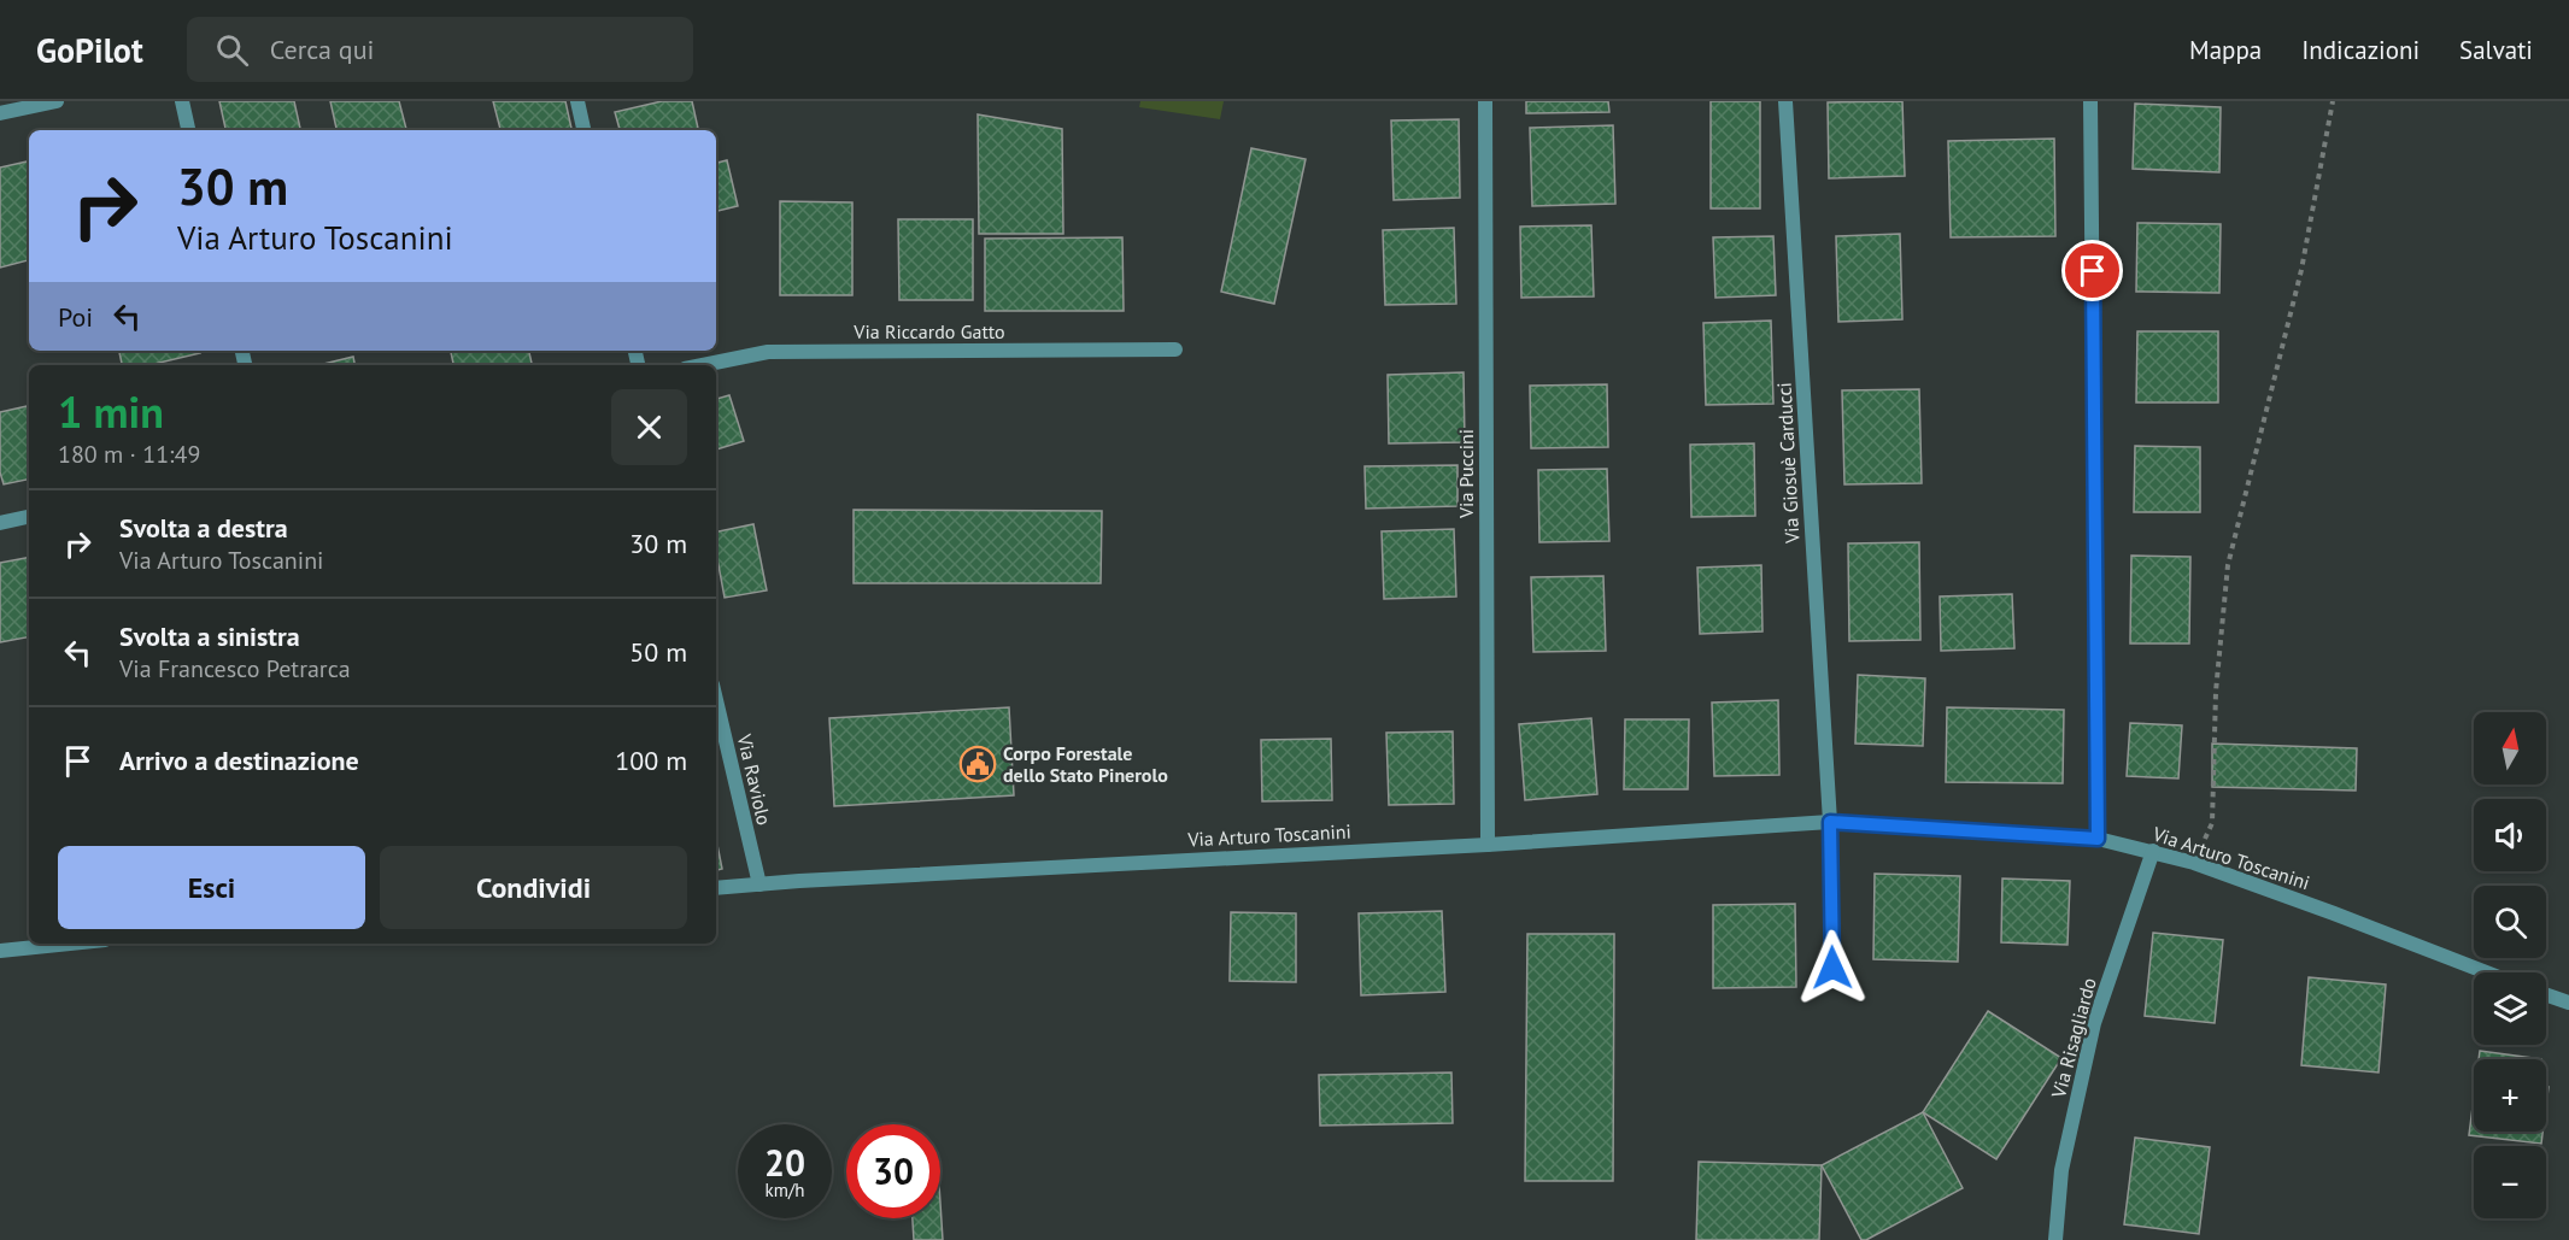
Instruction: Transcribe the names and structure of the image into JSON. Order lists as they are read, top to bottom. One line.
{"streets":{"street":["Via Riccardo Gatto","Via Giosuè Carducci","Via Puccini","Via Raviolo","Via Arturo Toscanini","Via Risagliardo"]},"crossings":[["Via Giosuè Carducci","Via Arturo Toscanini"],["Via Puccini","Via Arturo Toscanini"],["Via Raviolo","Via Arturo Toscanini"],["Via Arturo Toscanini","Via Risagliardo"]],"places":{"public building":["Corpo Forestale dello Stato Pinerolo"]},"north":"top","page":{"header":"GoPilot","search":"Cerca qui","nav":["Mappa","Indicazioni","Salvati"],"turn":["30 m","Via Arturo Toscanini"],"then":"Poi","heading":["1 min","180 m · 11:49"],"list":[{"name":"Svolta a destra","note":"Via Arturo Toscanini","value":"30 m"},{"name":"Svolta a sinistra","note":"Via Francesco Petrarca","value":"50 m"},{"name":"Arrivo a destinazione","value":"100 m"}],"map_buttons":["+","−"],"buttons":["Esci","Condividi"],"speed":"20 km/h","limit":"30"}}
